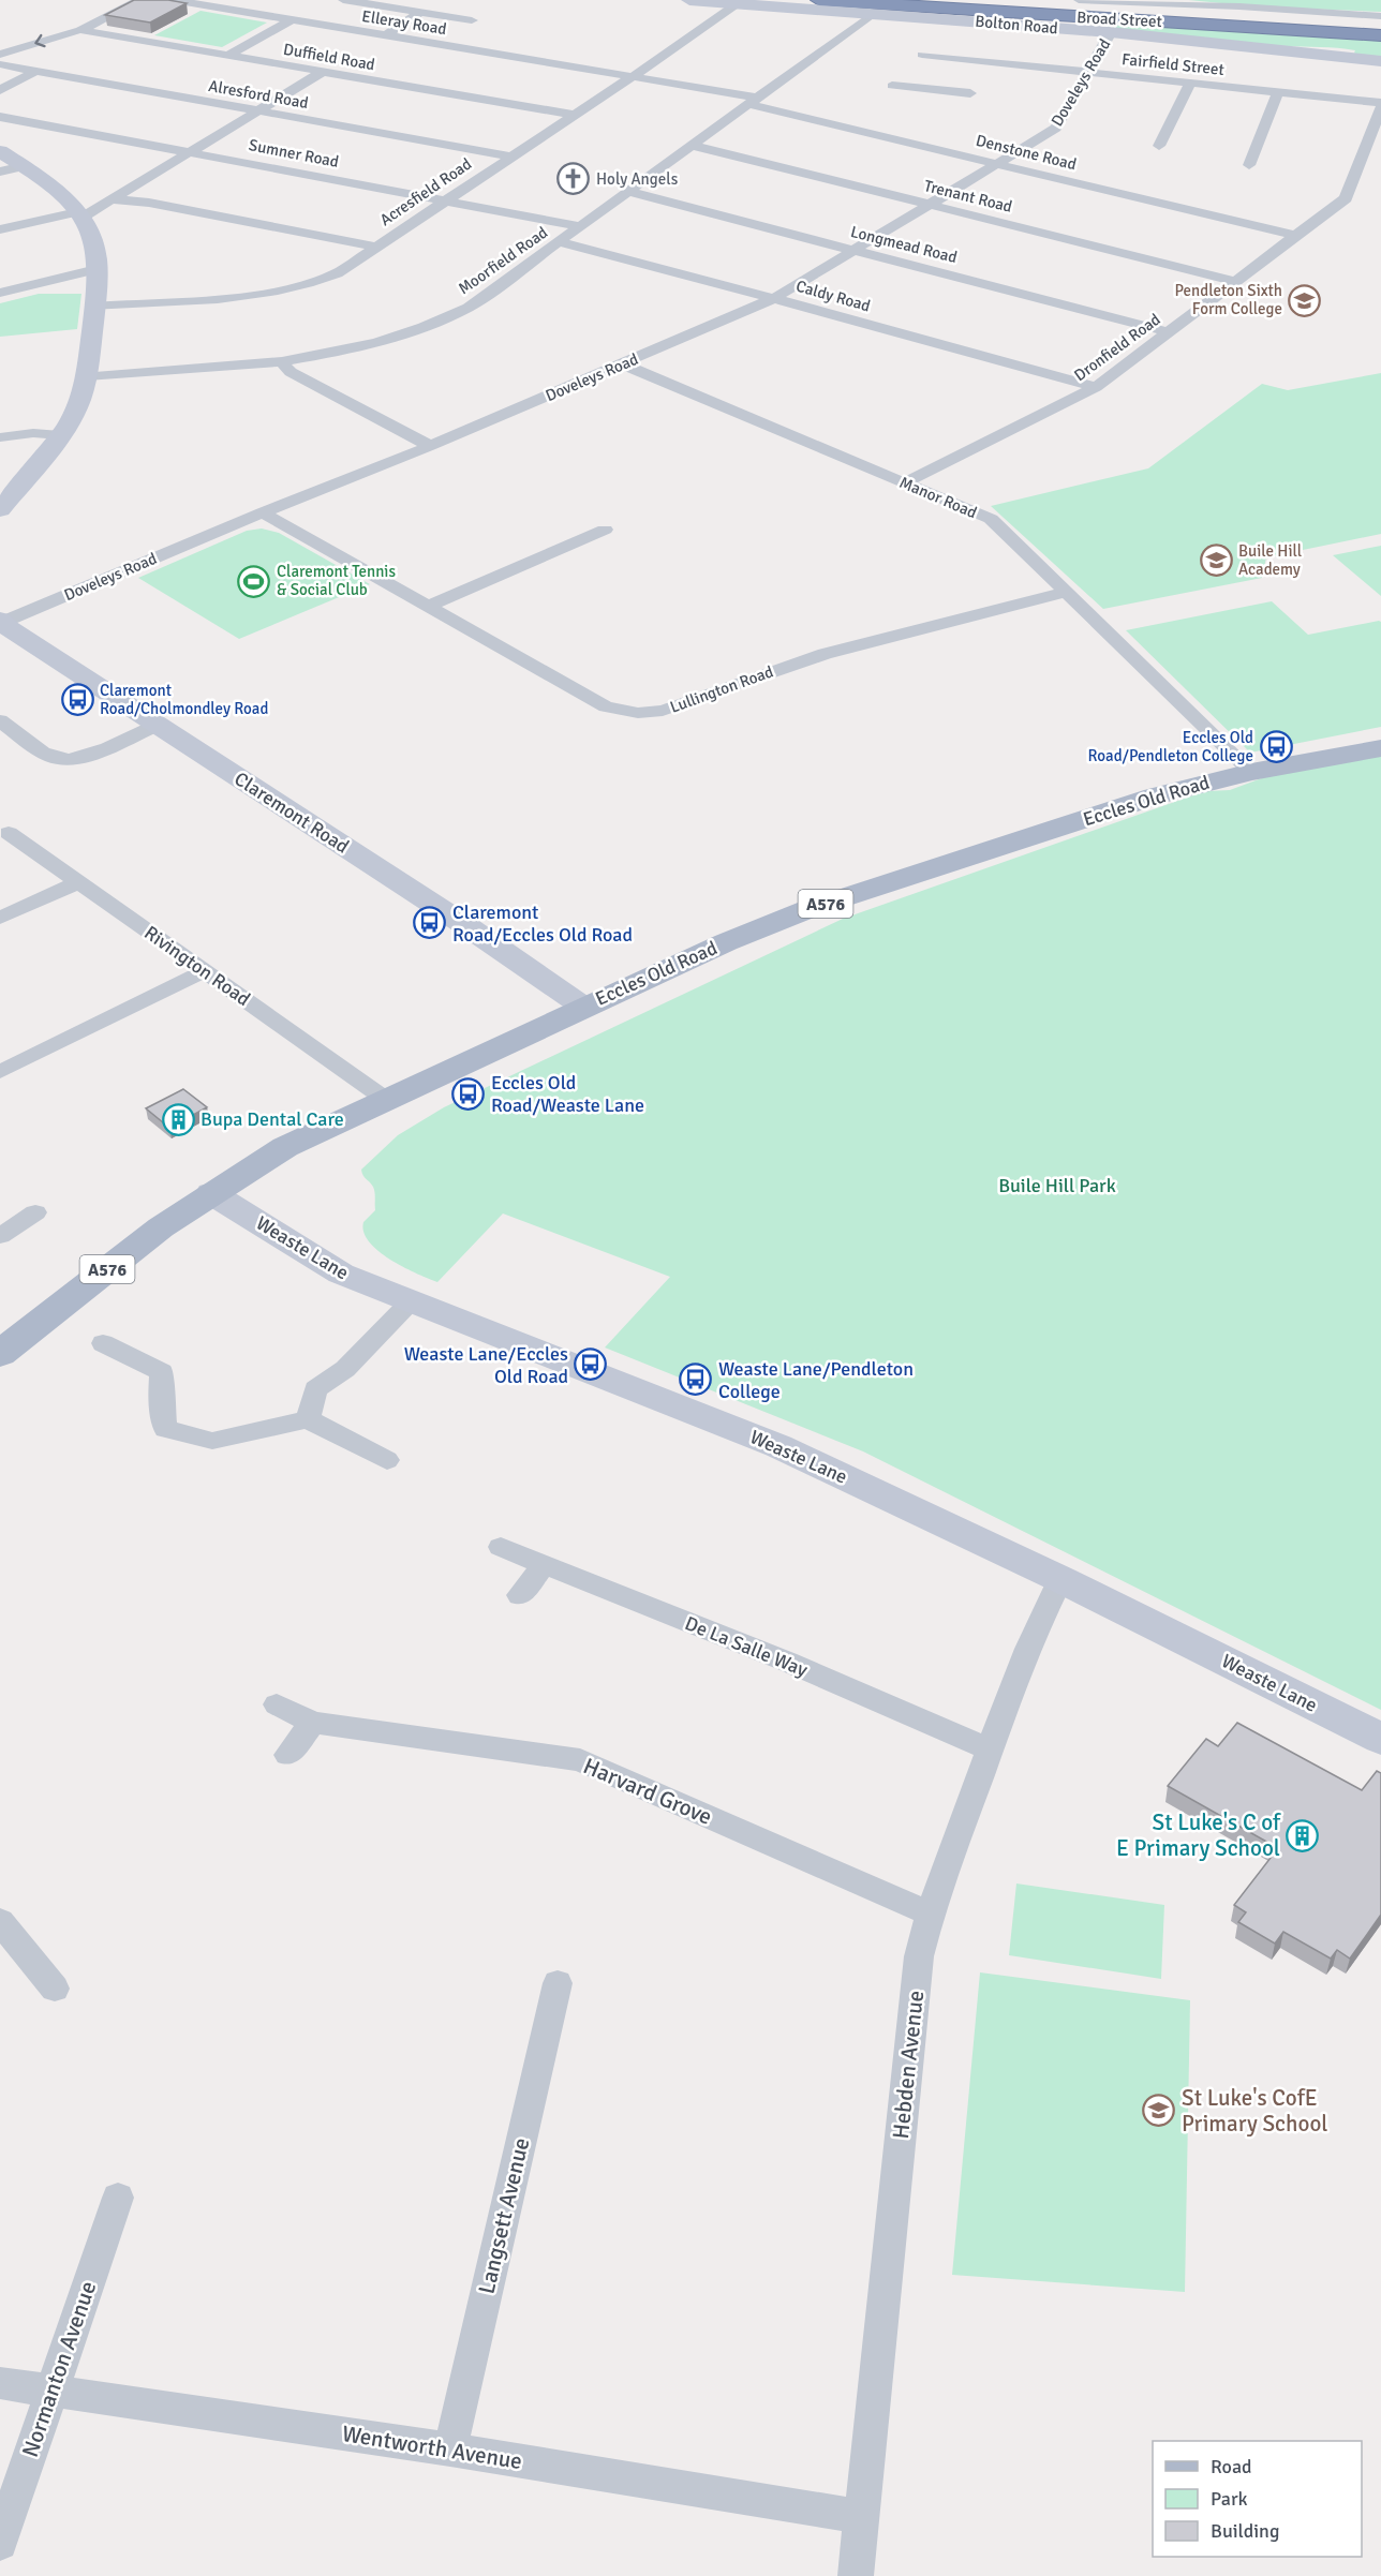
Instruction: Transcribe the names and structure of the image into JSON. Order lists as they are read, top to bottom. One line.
{"streets":{"highway":["Broad Street"],"main road":["Bolton Road","Eccles Old Road","Claremont Road","A576","Weaste Lane"],"street":["Elleray Road","Duffield Road","Fairfield Street","Doveleys Road","Alresford Road","Denstone Road","Sumner Road","Acresfield Road","Trenant Road","Longmead Road","Moorfield Road","Caldy Road","Dronfield Road","Manor Road","Lullington Road","Rivington Road","De La Salle Way","Harvard Grove","Hebden Avenue","Langsett Avenue","Normanton Avenue","Wentworth Avenue"]},"crossings":[["Elleray Road","Denstone Road"],["Elleray Road","Acresfield Road"],["Elleray Road","Moorfield Road"],["Bolton Road","Doveleys Road"],["Bolton Road","Acresfield Road"],["Bolton Road","Moorfield Road"],["Duffield Road","Acresfield Road"],["Fairfield Street","Doveleys Road"],["Fairfield Street","Dronfield Road"],["Doveleys Road","Denstone Road"],["Doveleys Road","Trenant Road"],["Doveleys Road","Longmead Road"],["Doveleys Road","Caldy Road"],["Doveleys Road","Manor Road"],["Doveleys Road","Lullington Road"],["Doveleys Road","Claremont Road"],["Alresford Road","Acresfield Road"],["Denstone Road","Moorfield Road"],["Denstone Road","Dronfield Road"],["Sumner Road","Acresfield Road"],["Sumner Road","Moorfield Road"],["Trenant Road","Moorfield Road"],["Trenant Road","Dronfield Road"],["Longmead Road","Moorfield Road"],["Longmead Road","Dronfield Road"],["Moorfield Road","Caldy Road"],["Caldy Road","Dronfield Road"],["Dronfield Road","Manor Road"],["Manor Road","Lullington Road"],["Manor Road","Eccles Old Road"],["Eccles Old Road","Claremont Road"],["Eccles Old Road","Rivington Road"],["Eccles Old Road","Weaste Lane"],["Weaste Lane","Hebden Avenue"],["De La Salle Way","Hebden Avenue"],["Harvard Grove","Hebden Avenue"],["Hebden Avenue","Wentworth Avenue"],["Langsett Avenue","Wentworth Avenue"],["Normanton Avenue","Wentworth Avenue"]],"parks":["Buile Hill Park"],"places":{"church":["Holy Angels"],"school or university":["Pendleton Sixth Form College","Buile Hill Academy","St Luke's CofE Primary School"],"sports":["Claremont Tennis & Social Club"],"bus stop":["Claremont Road/Cholmondley Road","Eccles Old Road/Pendleton College","Claremont Road/Eccles Old Road","Eccles Old Road/Weaste Lane","Weaste Lane/Eccles Old Road","Weaste Lane/Pendleton College"],"building":["Bupa Dental Care","St Luke's C of E Primary School"]},"legend":["Road","Park","Building"]}
